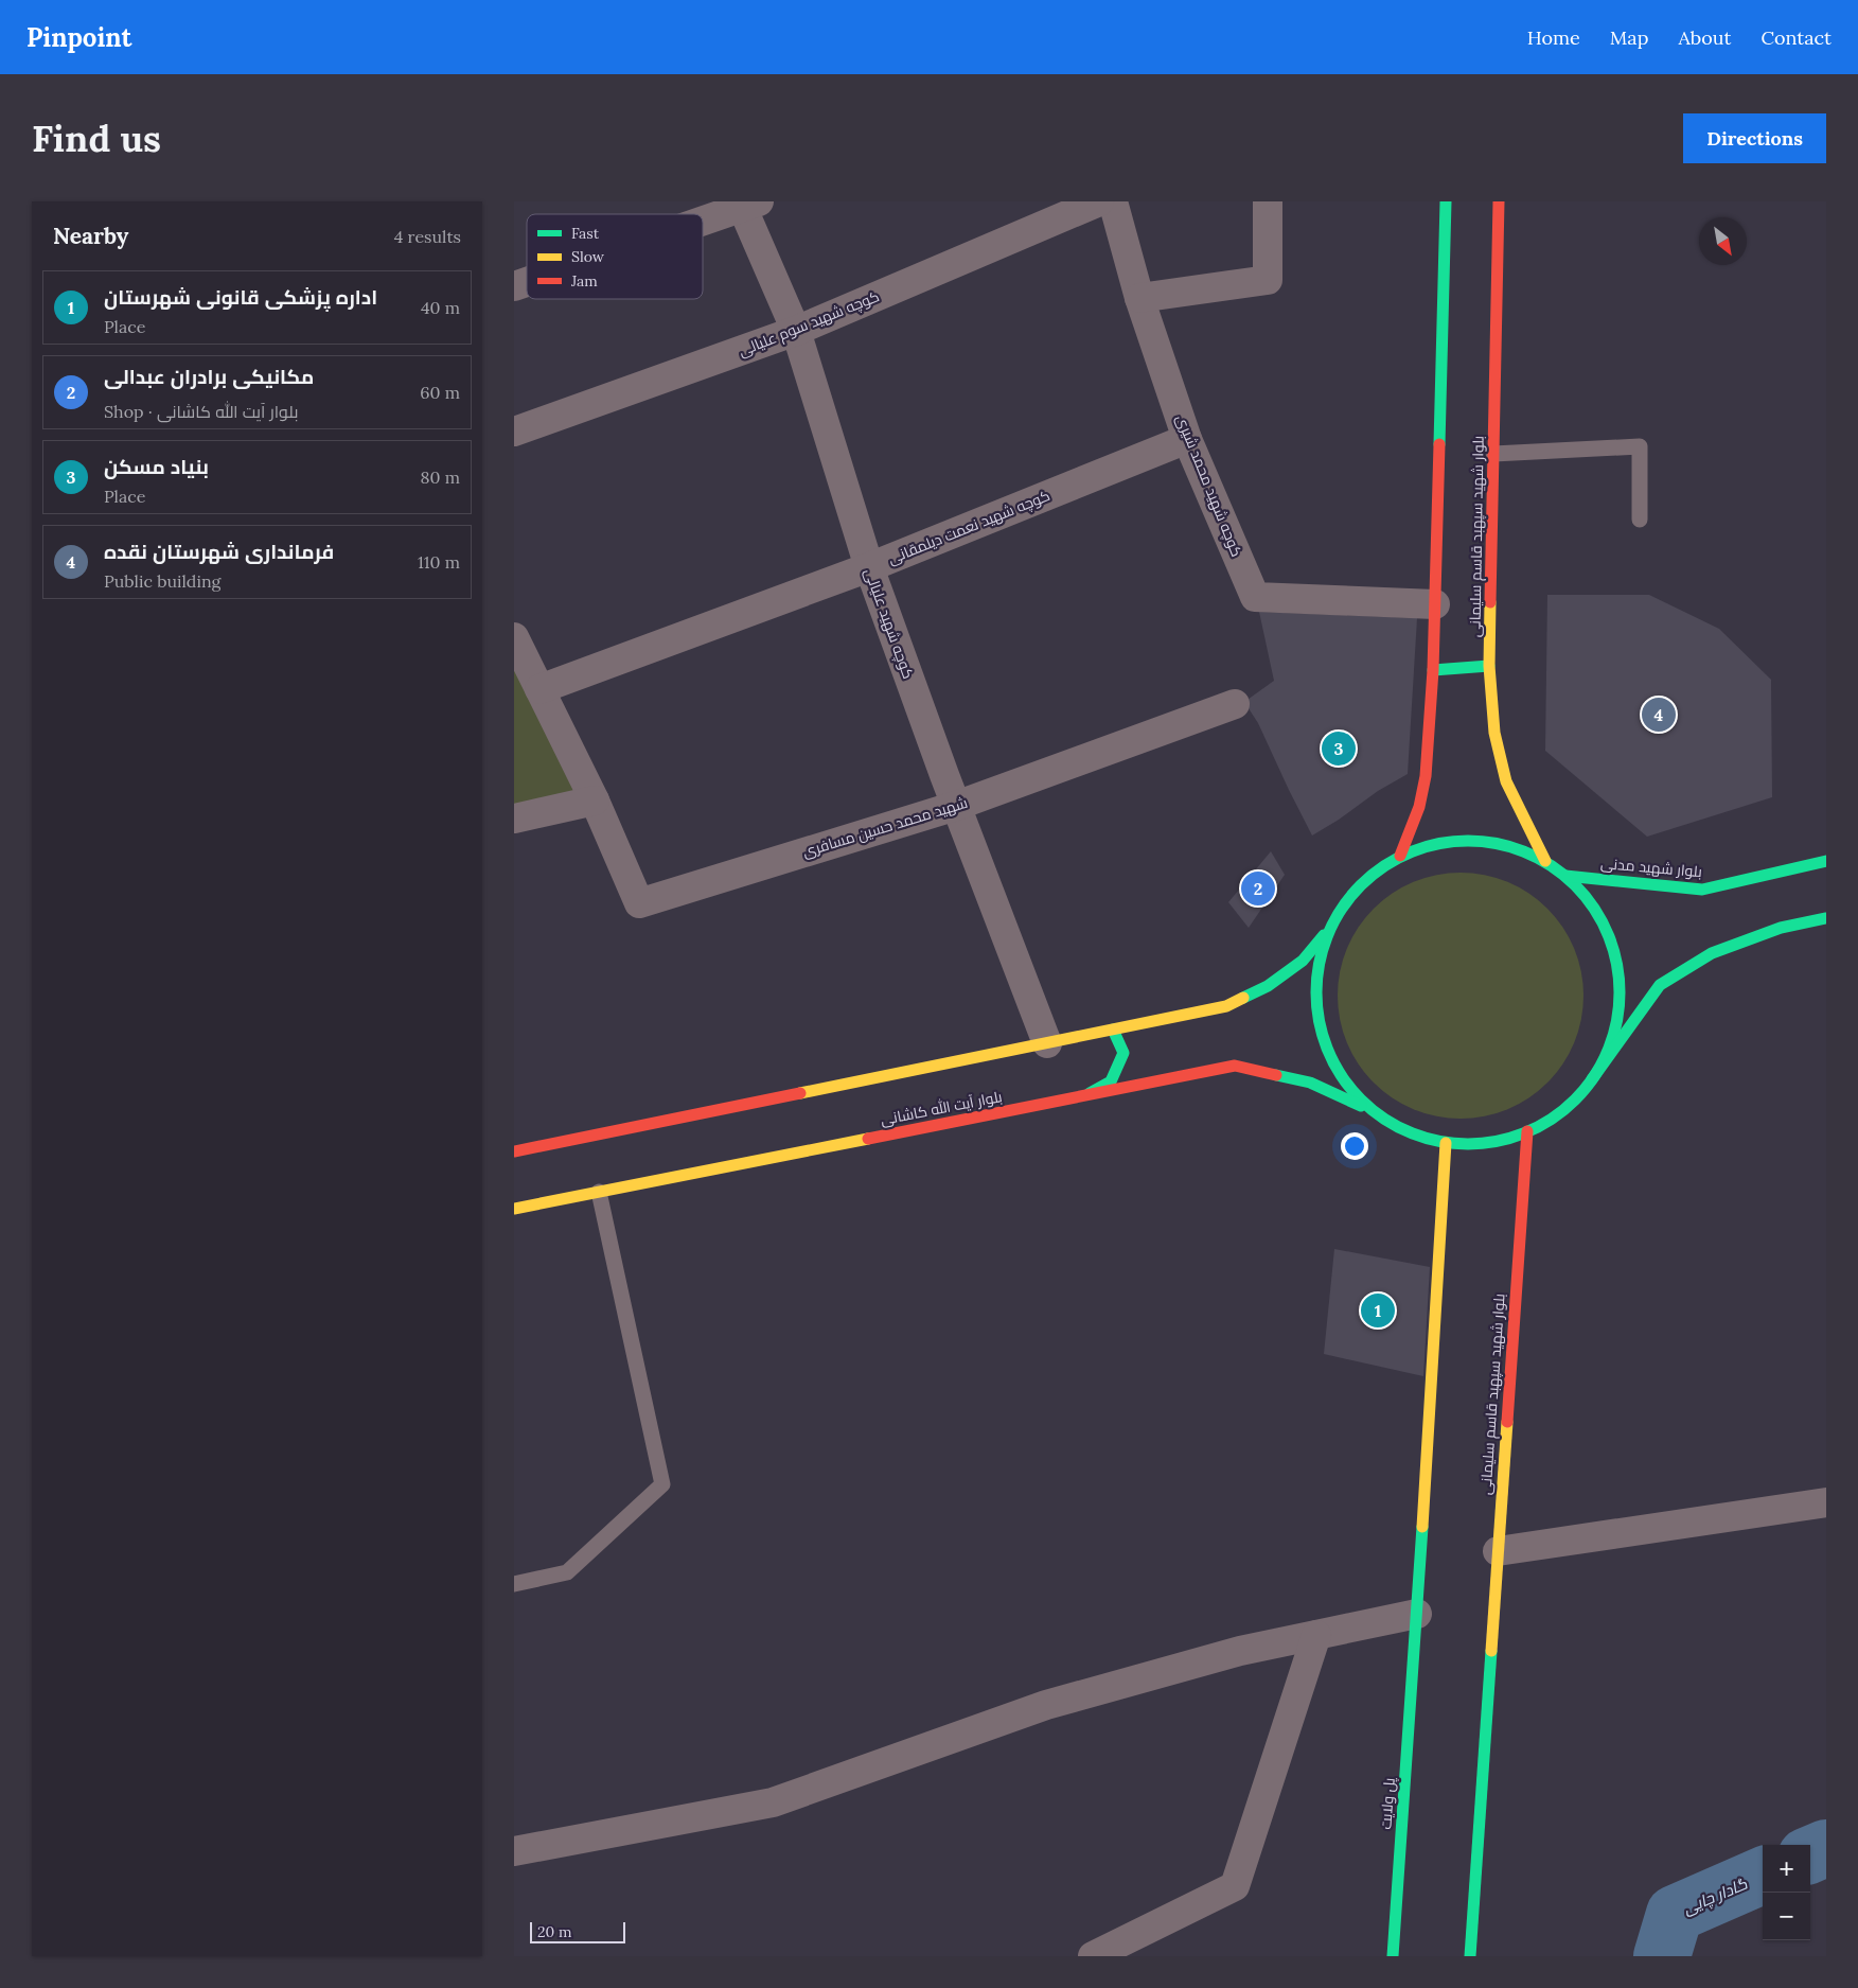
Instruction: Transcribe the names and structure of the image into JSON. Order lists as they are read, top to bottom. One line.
{"streets":{"main road":["بلوار شهید سپهبد قاسم سلیمانی","بلوار شهید مدنی","بلوار آیت الله کاشانی","پل ولایت"],"street":["کوچه شهید سوم علیالی","کوچه شهید محمد شیری","کوچه شهید نعمت دیلمقانی","کوچه شهید علیالی","شهید محمد حسین مسافری"]},"crossings":[["کوچه شهید سوم علیالی","کوچه شهید علیالی"],["کوچه شهید محمد شیری","کوچه شهید نعمت دیلمقانی"],["کوچه شهید نعمت دیلمقانی","کوچه شهید علیالی"],["کوچه شهید علیالی","شهید محمد حسین مسافری"]],"water":["گادار چایی"],"legend":["Fast","Slow","Jam"],"scale_bar":"20 m","north":"bottom right","page":{"header":"Pinpoint","nav":["Home","Map","About","Contact"],"buttons":"Directions","title":"Find us","heading":["Nearby","4 results"],"list":[{"mark":"1","name":"اداره پزشکی قانونی شهرستان","note":"Place","value":"40 m"},{"mark":"2","name":"مکانیکی برادران عبدالی","note":"Shop · بلوار آیت الله کاشانی","value":"60 m"},{"mark":"3","name":"بنیاد مسکن","note":"Place","value":"80 m"},{"mark":"4","name":"فرمانداری شهرستان نقده","note":"Public building","value":"110 m"}],"pins":["4","3","2","1"],"map_buttons":["+","−"],"scale":"20 m"}}
